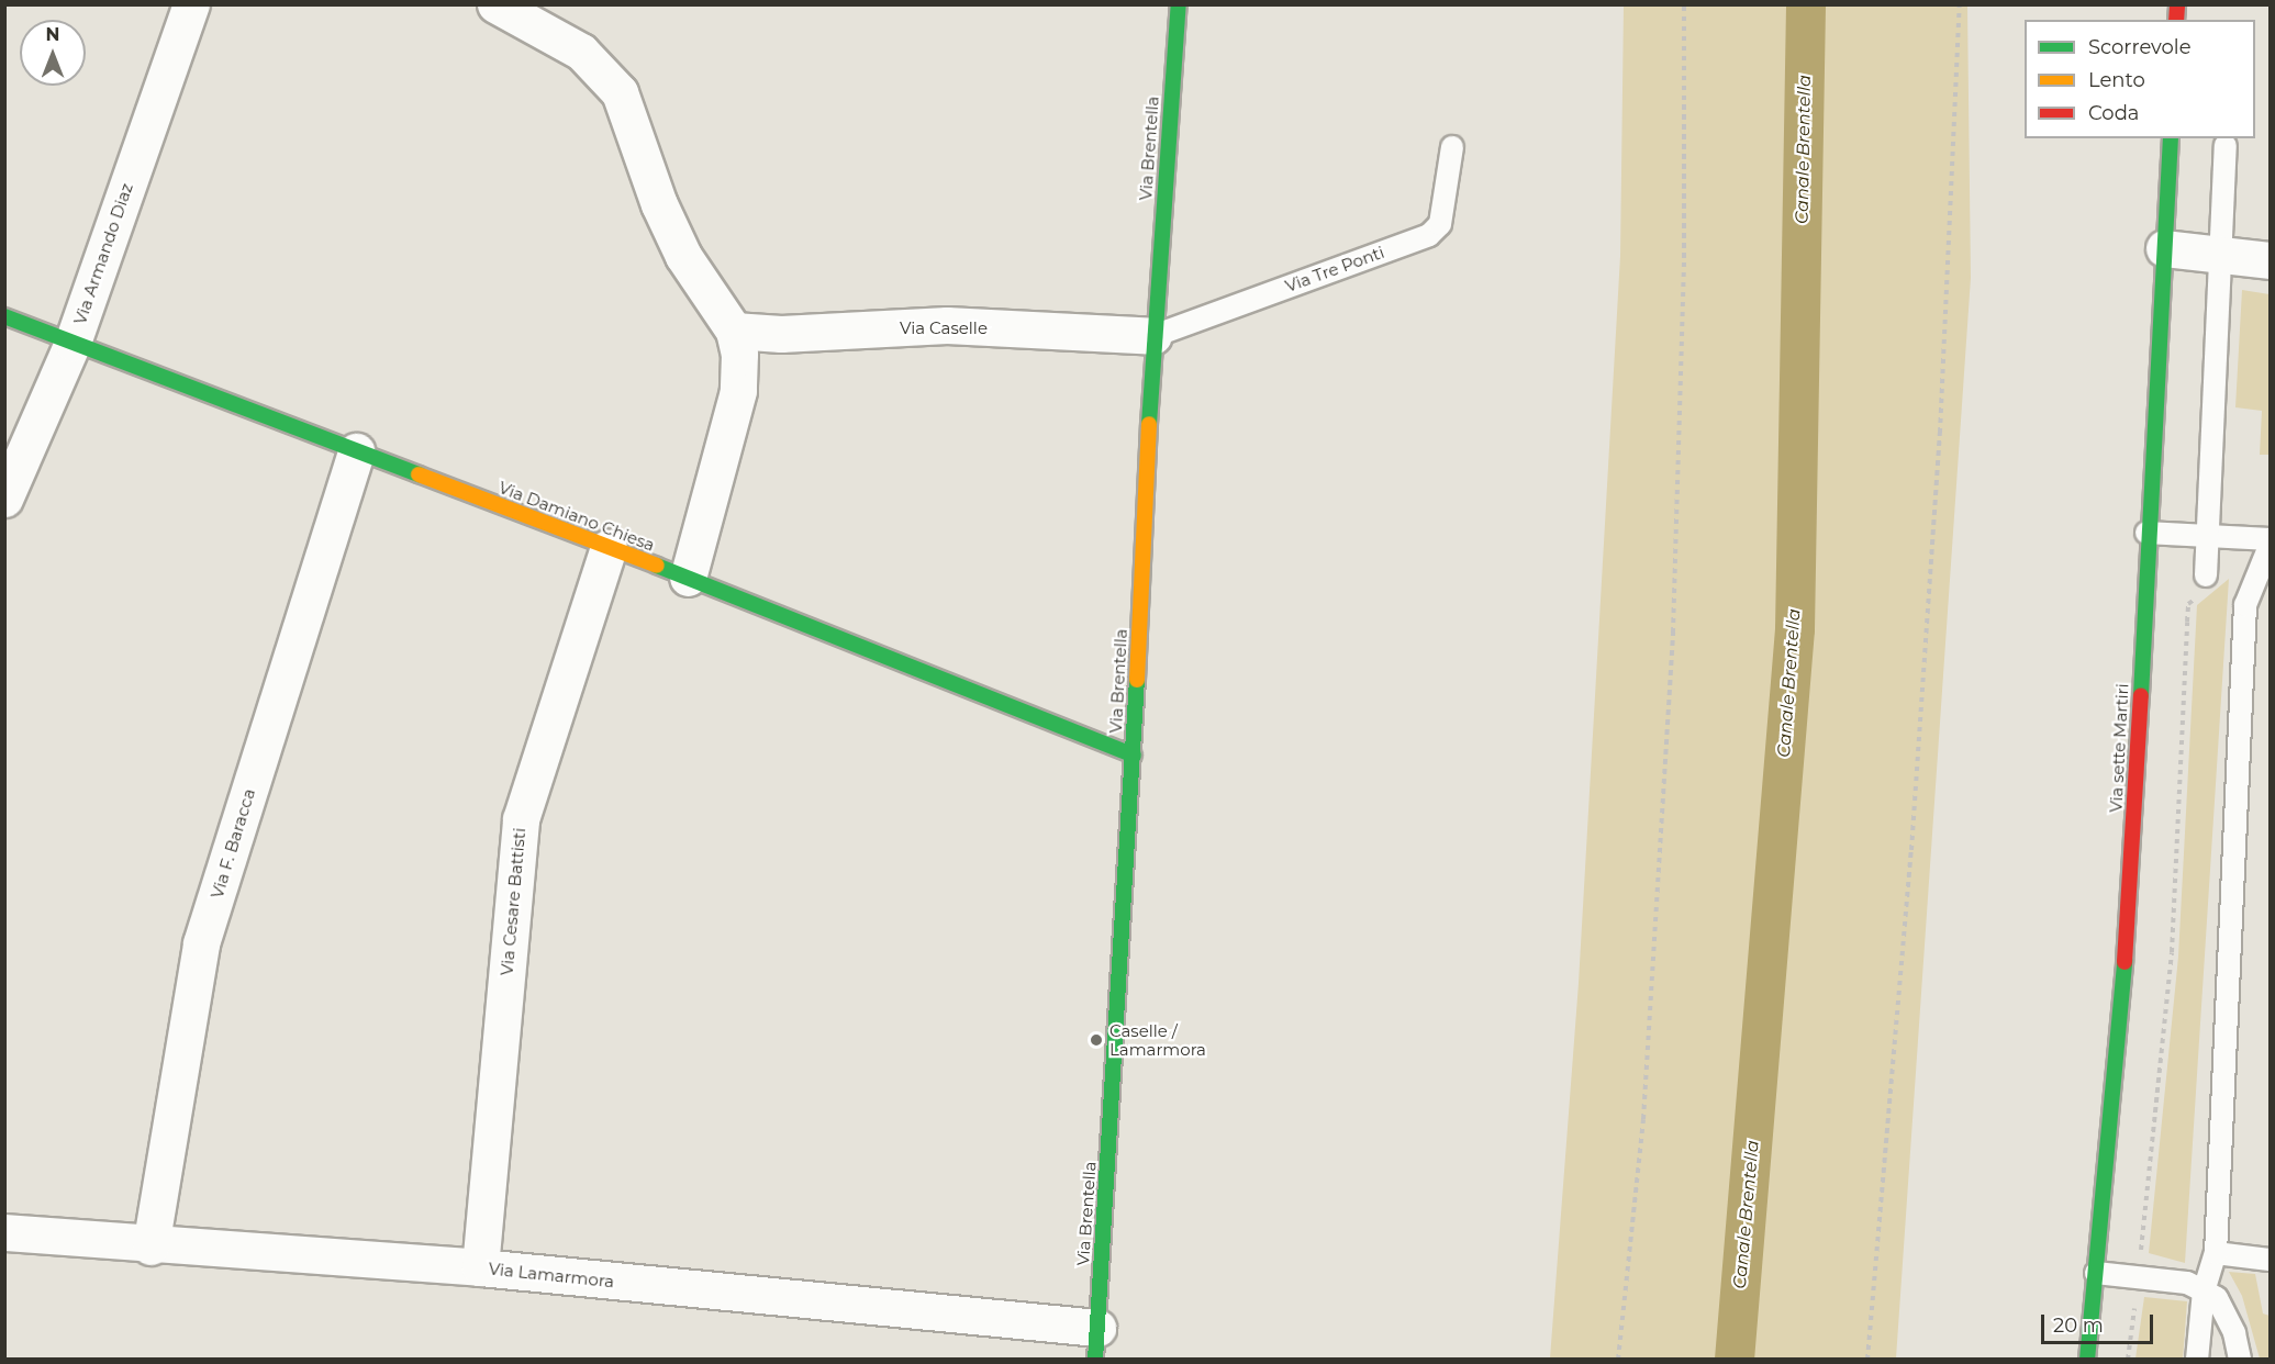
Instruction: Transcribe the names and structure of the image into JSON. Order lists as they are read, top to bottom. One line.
{"streets":{"main road":["Via Brentella","Via Damiano Chiesa","Via sette Martiri"],"street":["Via Armando Diaz","Via Caselle","Via F. Baracca","Via Cesare Battisti","Via Lamarmora"],"lane":["Via Tre Ponti"]},"crossings":[["Via Brentella","Via Tre Ponti"],["Via Brentella","Via Caselle"],["Via Brentella","Via Damiano Chiesa"],["Via Brentella","Via Lamarmora"],["Via Armando Diaz","Via Damiano Chiesa"],["Via Tre Ponti","Via Caselle"],["Via Damiano Chiesa","Via F. Baracca"],["Via Damiano Chiesa","Via Cesare Battisti"],["Via F. Baracca","Via Lamarmora"],["Via Cesare Battisti","Via Lamarmora"]],"water":["Canale Brentella"],"places":["Caselle / Lamarmora"],"legend":["Scorrevole","Lento","Coda"],"scale_bar":"20 m","north":"top"}
